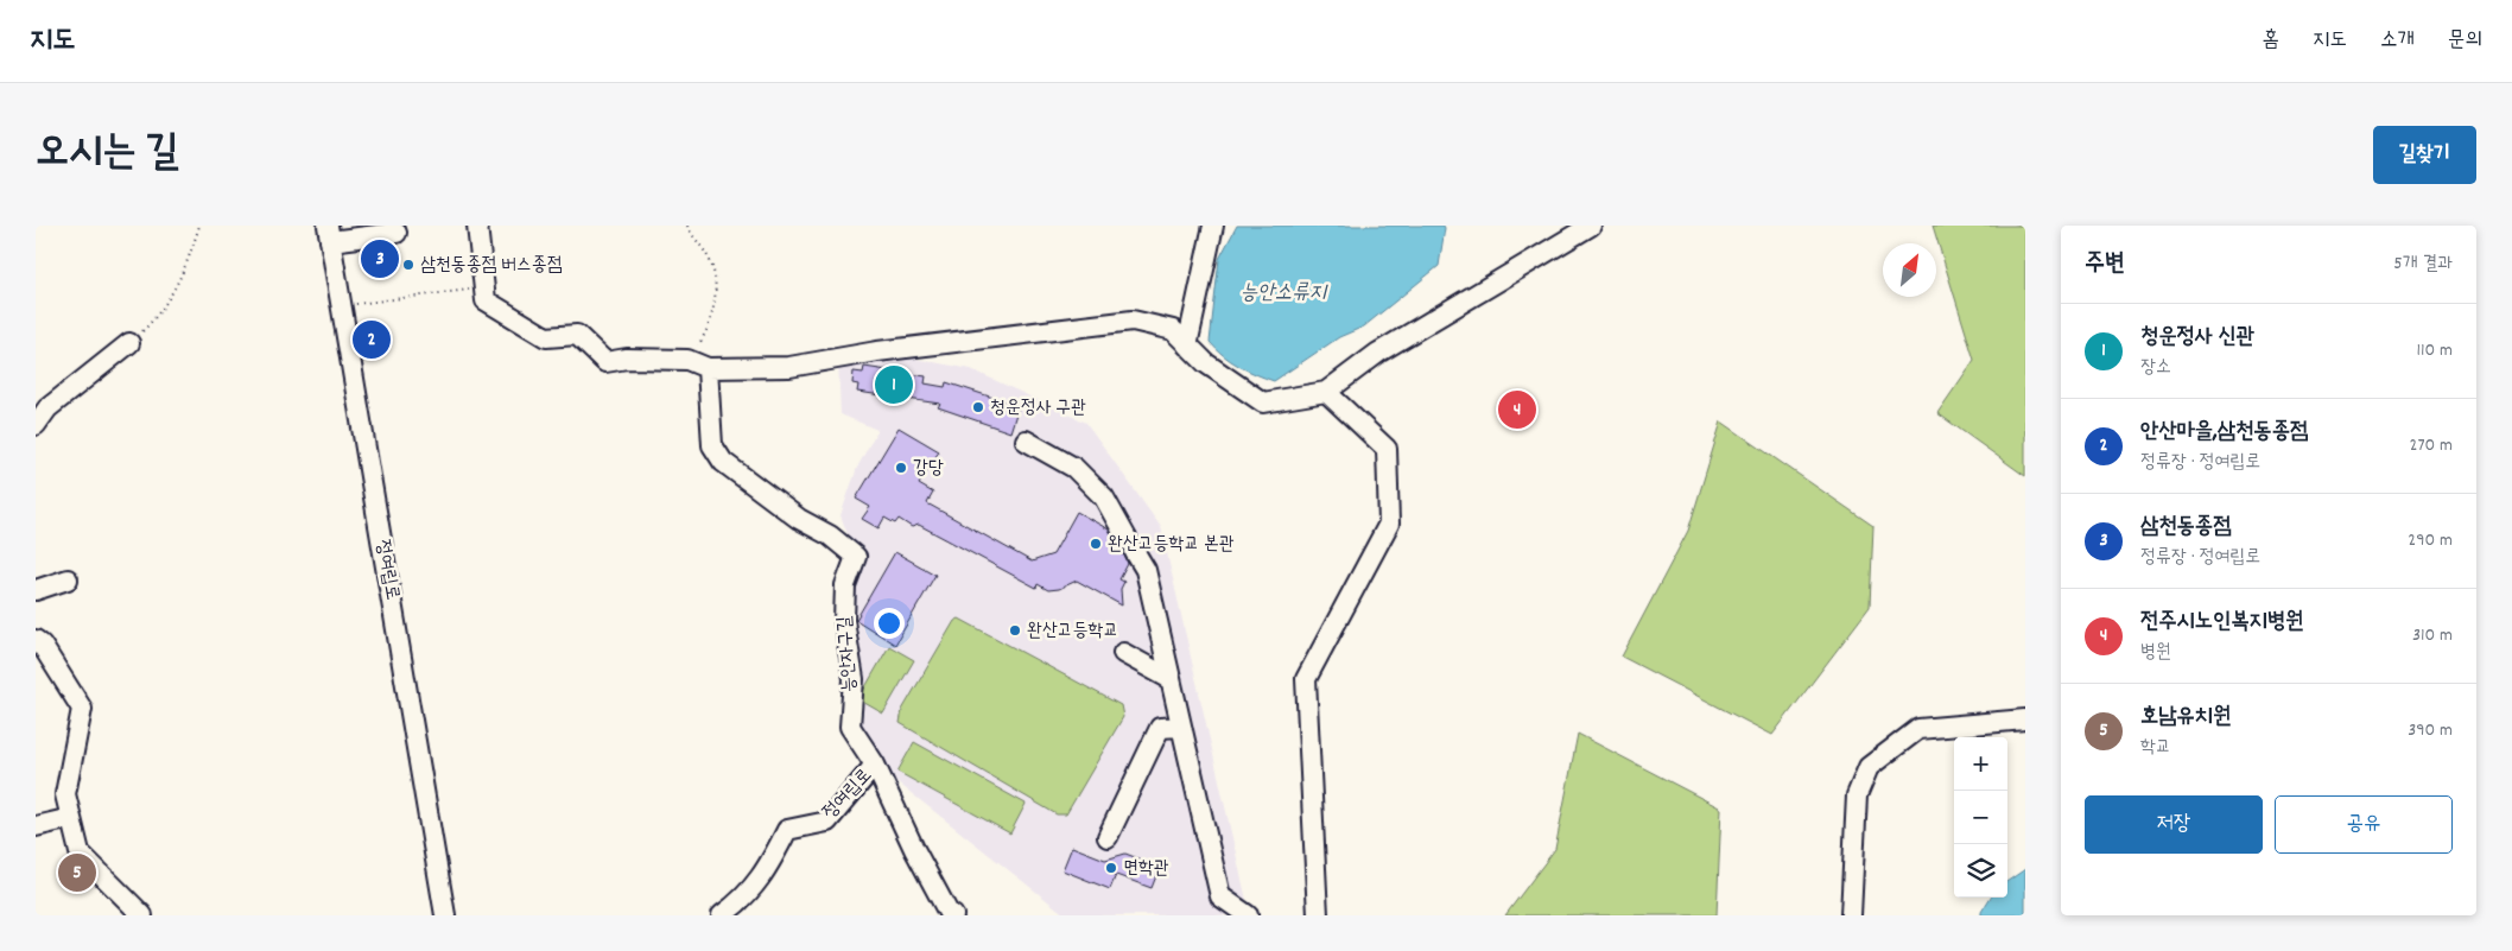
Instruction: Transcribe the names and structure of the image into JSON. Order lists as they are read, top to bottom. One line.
{"streets":{"street":["정여립로","능안자구길"]},"crossings":[["정여립로","능안자구길"]],"water":["능안소류지"],"places":["삼천동종점 버스종점","청운정사 구관","강당","완산고등학교 본관","완산고등학교","면학관"],"north":"top right","page":{"header":"지도","nav":["홈","지도","소개","문의"],"title":"오시는 길","buttons":["길찾기",["저장","공유"]],"heading":["주변","5개 결과"],"pins":["3","2","1","4","5"],"list":[{"mark":"1","name":"청운정사 신관","note":"장소","value":"110 m"},{"mark":"2","name":"안산마을,삼천동종점","note":"정류장 · 정여립로","value":"270 m"},{"mark":"3","name":"삼천동종점","note":"정류장 · 정여립로","value":"290 m"},{"mark":"4","name":"전주시노인복지병원","note":"병원","value":"310 m"},{"mark":"5","name":"호남유치원","note":"학교","value":"390 m"}],"map_buttons":["+","−"]}}
